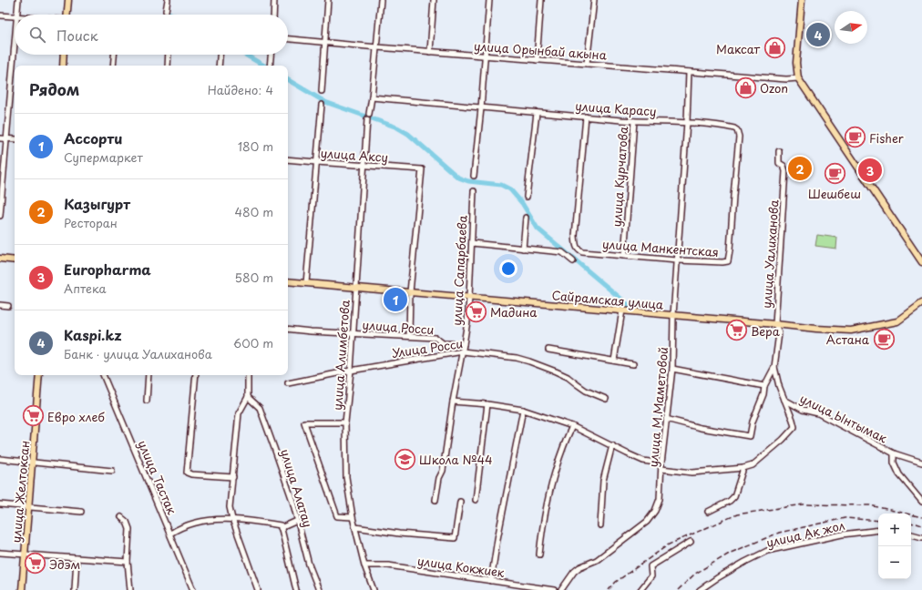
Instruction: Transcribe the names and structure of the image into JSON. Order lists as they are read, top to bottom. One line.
{"streets":{"main road":["Сайрамская улица","улица Желтоксан"],"street":["улица Орынбай акына","улица Карасу","улица Аксу","улица Курчатова","улица Манкентская","улица Уалиханова","улица Сапарбаева","улица Росси","Улица Росси","улица Алимбетова","улица М.Маметовой","улица Ынтымак","улица Тастак","улица Алатау","улица Ак жол","улица Кокжиек"]},"crossings":[["улица Орынбай акына","улица М.Маметовой"],["улица Карасу","улица Курчатова"],["улица Карасу","улица Манкентская"],["улица Карасу","улица М.Маметовой"],["улица Аксу","Сайрамская улица"],["улица Аксу","улица Алимбетова"],["улица Курчатова","улица Манкентская"],["улица Манкентская","улица М.Маметовой"],["улица Уалиханова","Сайрамская улица"],["улица Уалиханова","улица М.Маметовой"],["улица Уалиханова","улица Ынтымак"],["улица Сапарбаева","Сайрамская улица"],["улица Сапарбаева","улица Росси"],["улица Сапарбаева","Улица Росси"],["Сайрамская улица","улица Алимбетова"],["Сайрамская улица","улица М.Маметовой"],["улица Росси","улица Алимбетова"],["Улица Росси","улица Алимбетова"],["улица Алимбетова","улица Кокжиек"]],"places":{"shop":["Максат","Ozon"],"cafe":["Fisher","Шешбеш","Астана"],"supermarket":["Мадина","Вера","Евро хлеб","Эдэм"],"school or university":["Школа №44"]},"north":"right","page":{"search":"Поиск","pins":["4","2","3","1"],"heading":["Рядом","Найдено: 4"],"list":[{"mark":"1","name":"Ассорти","note":"Супермаркет","value":"180 m"},{"mark":"2","name":"Казыгурт","note":"Ресторан","value":"480 m"},{"mark":"3","name":"Europharma","note":"Аптека","value":"580 m"},{"mark":"4","name":"Kaspi.kz","note":"Банк · улица Уалиханова","value":"600 m"}],"map_buttons":["+","−"]}}
